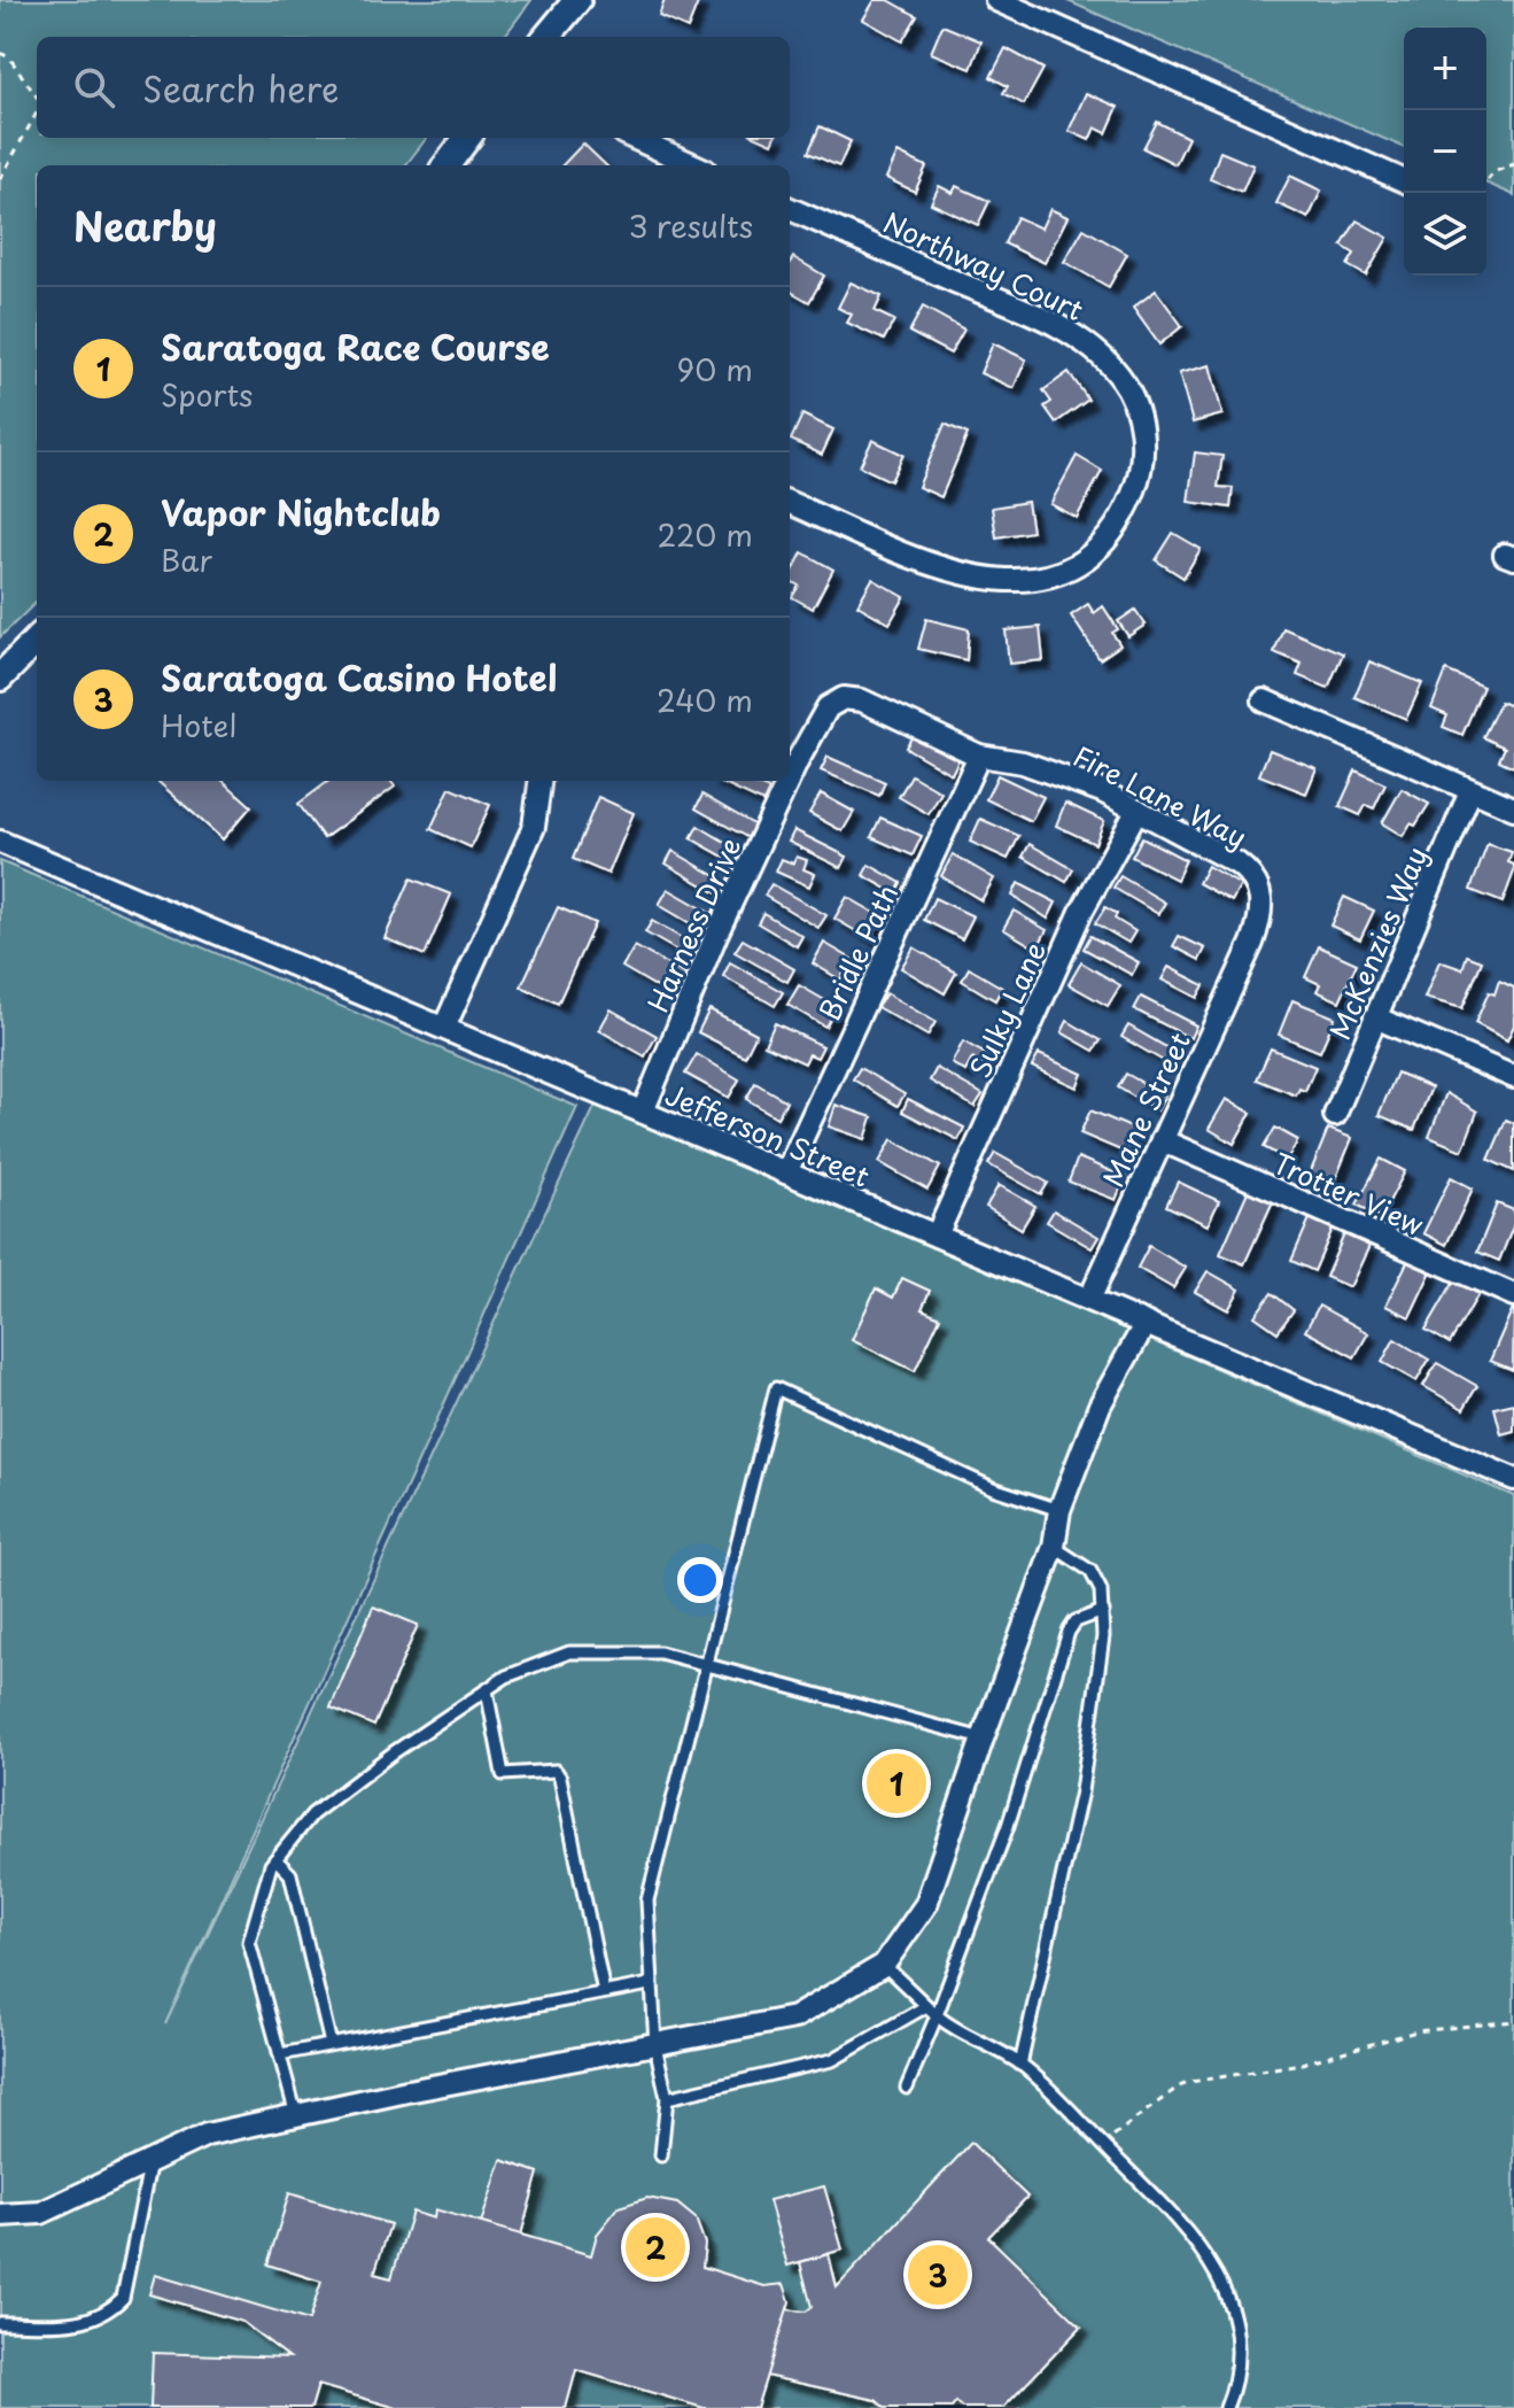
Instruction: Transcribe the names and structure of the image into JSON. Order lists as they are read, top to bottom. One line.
{"streets":{"street":["Northway Court","Fire Lane Way","Harness Drive","McKenzies Way","Bridle Path","Sulky Lane","Mane Street","Jefferson Street","Trotter View"]},"crossings":[["Fire Lane Way","Harness Drive"],["Fire Lane Way","Bridle Path"],["Fire Lane Way","Sulky Lane"],["Fire Lane Way","Mane Street"],["Harness Drive","Jefferson Street"],["Bridle Path","Jefferson Street"],["Sulky Lane","Jefferson Street"],["Mane Street","Jefferson Street"],["Mane Street","Trotter View"]],"page":{"map_buttons":["+","−"],"search":"Search here","heading":["Nearby","3 results"],"list":[{"mark":"1","name":"Saratoga Race Course","note":"Sports","value":"90 m"},{"mark":"2","name":"Vapor Nightclub","note":"Bar","value":"220 m"},{"mark":"3","name":"Saratoga Casino Hotel","note":"Hotel","value":"240 m"}],"pins":["1","2","3"]}}
